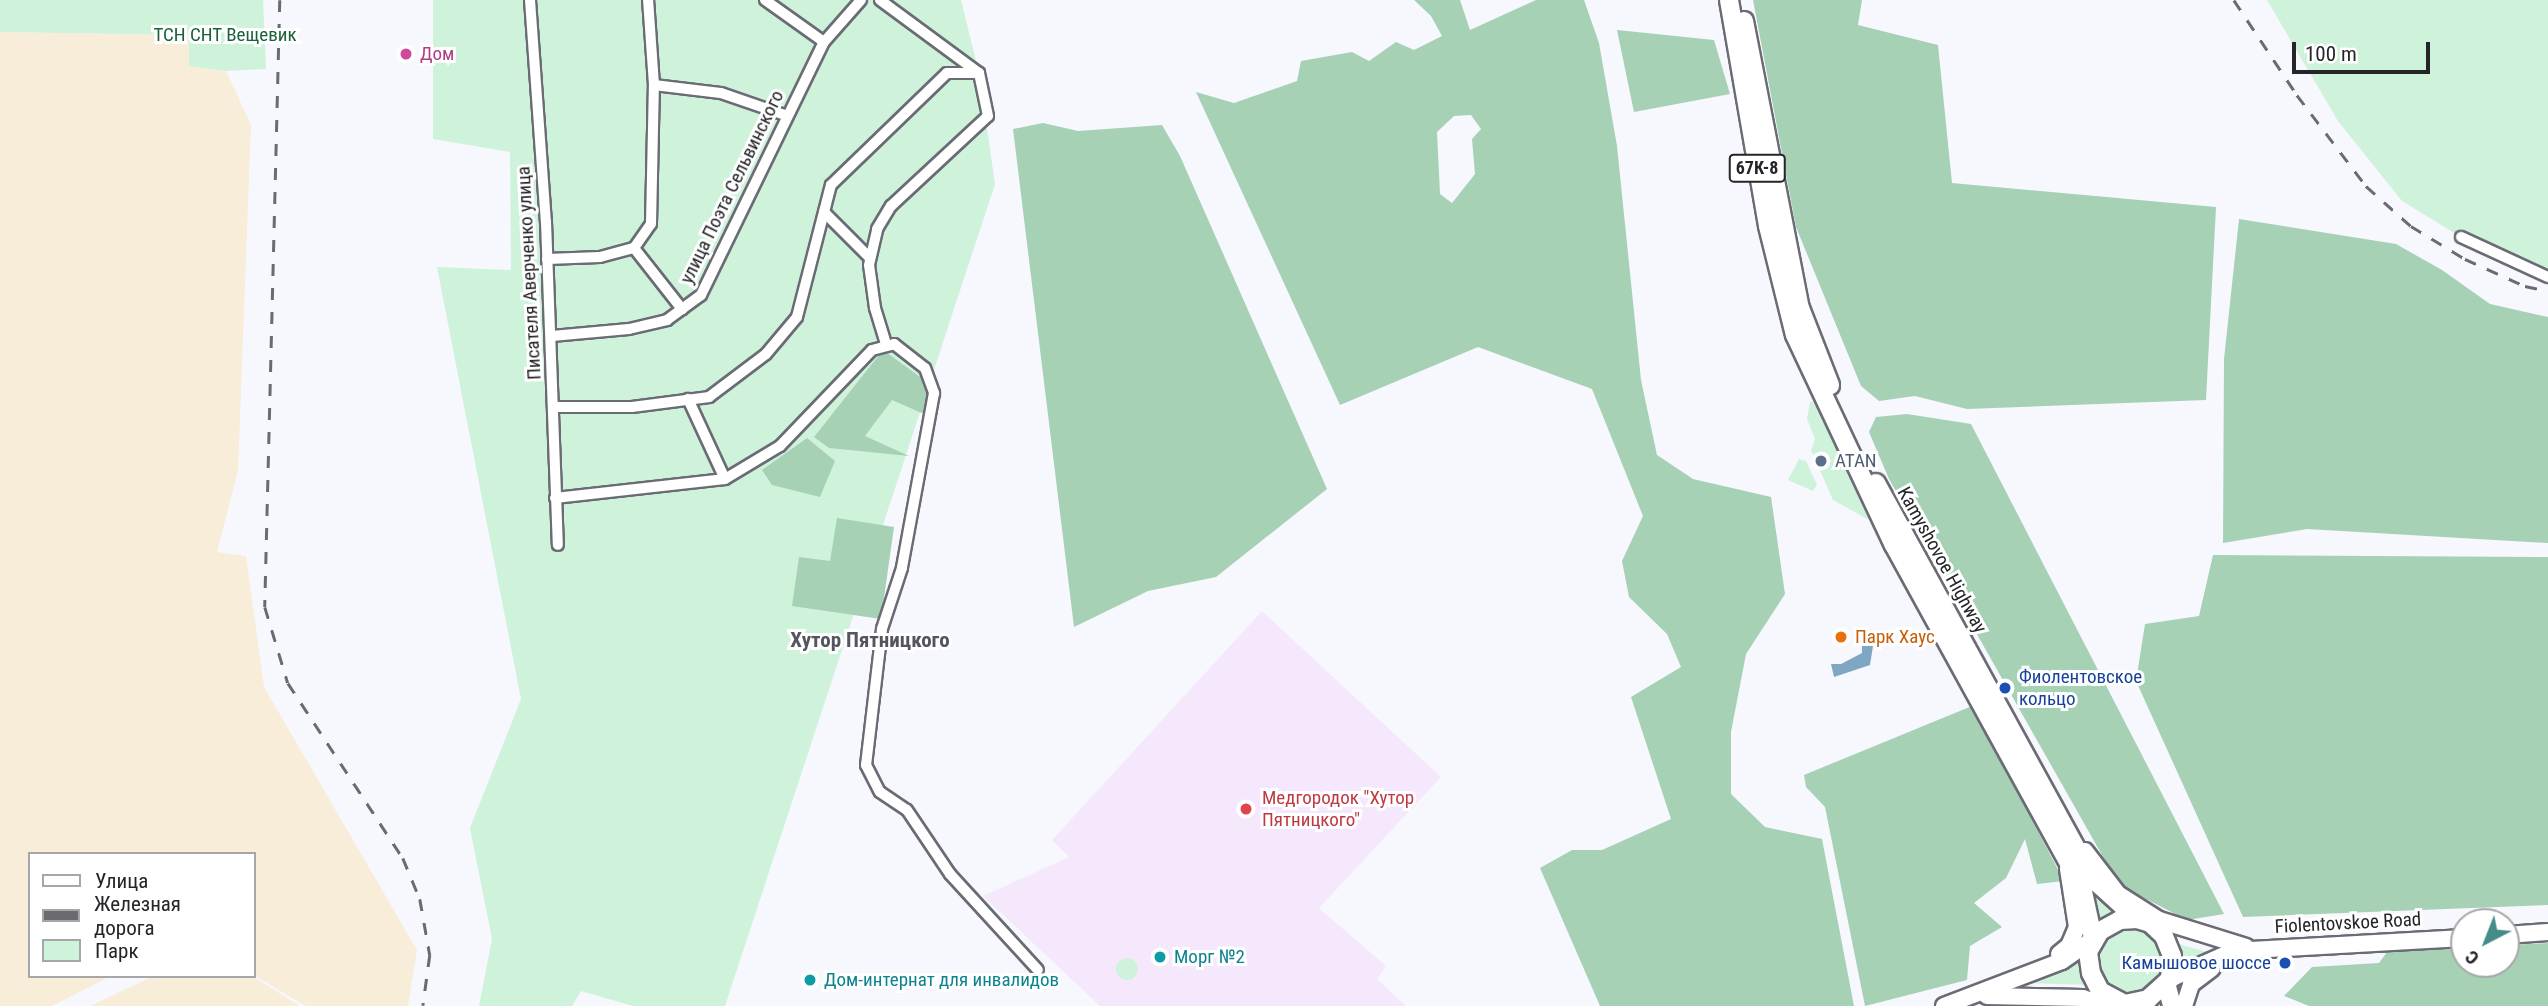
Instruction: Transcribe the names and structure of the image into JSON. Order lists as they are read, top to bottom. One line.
{"streets":{"main road":["67К-8","Kamyshovoe Highway","Fiolentovskoe Road"],"street":["улица Поэта Сельвинского","Писателя Аверченко улица"]},"crossings":[["67К-8","Kamyshovoe Highway"],["67К-8","Fiolentovskoe Road"],["улица Поэта Сельвинского","Писателя Аверченко улица"],["Kamyshovoe Highway","Fiolentovskoe Road"]],"districts":["Хутор Пятницкого"],"parks":["ТСН СНТ Вещевик"],"places":["Дом","ATAN","Парк Хаус","Фиолентовское кольцо","Медгородок \"Хутор Пятницкого\"","Морг №2","Камышовое шоссе","Дом-интернат для инвалидов"],"legend":["Улица","Железная дорога","Парк"],"scale_bar":"100 m","north":"bottom left"}
